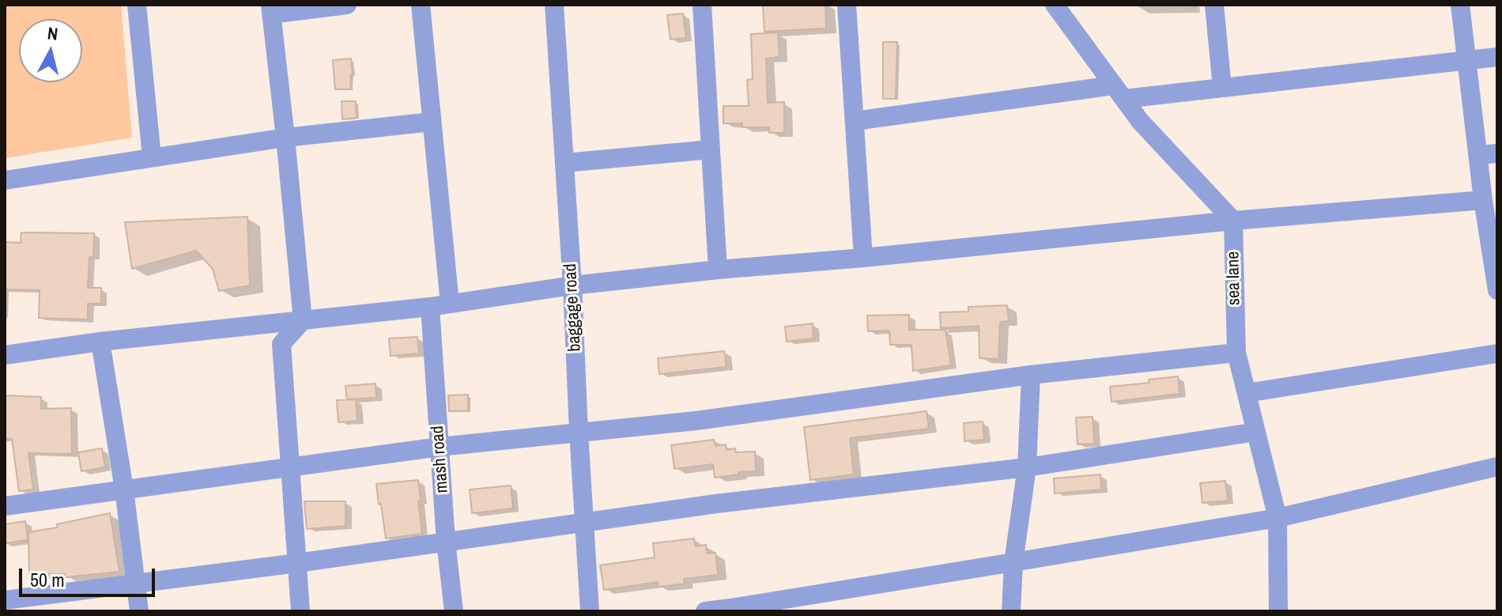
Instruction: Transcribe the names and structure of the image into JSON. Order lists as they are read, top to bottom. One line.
{"streets":{"street":["sea lane","baggage road","mash road"]},"scale_bar":"50 m","north":"top"}
